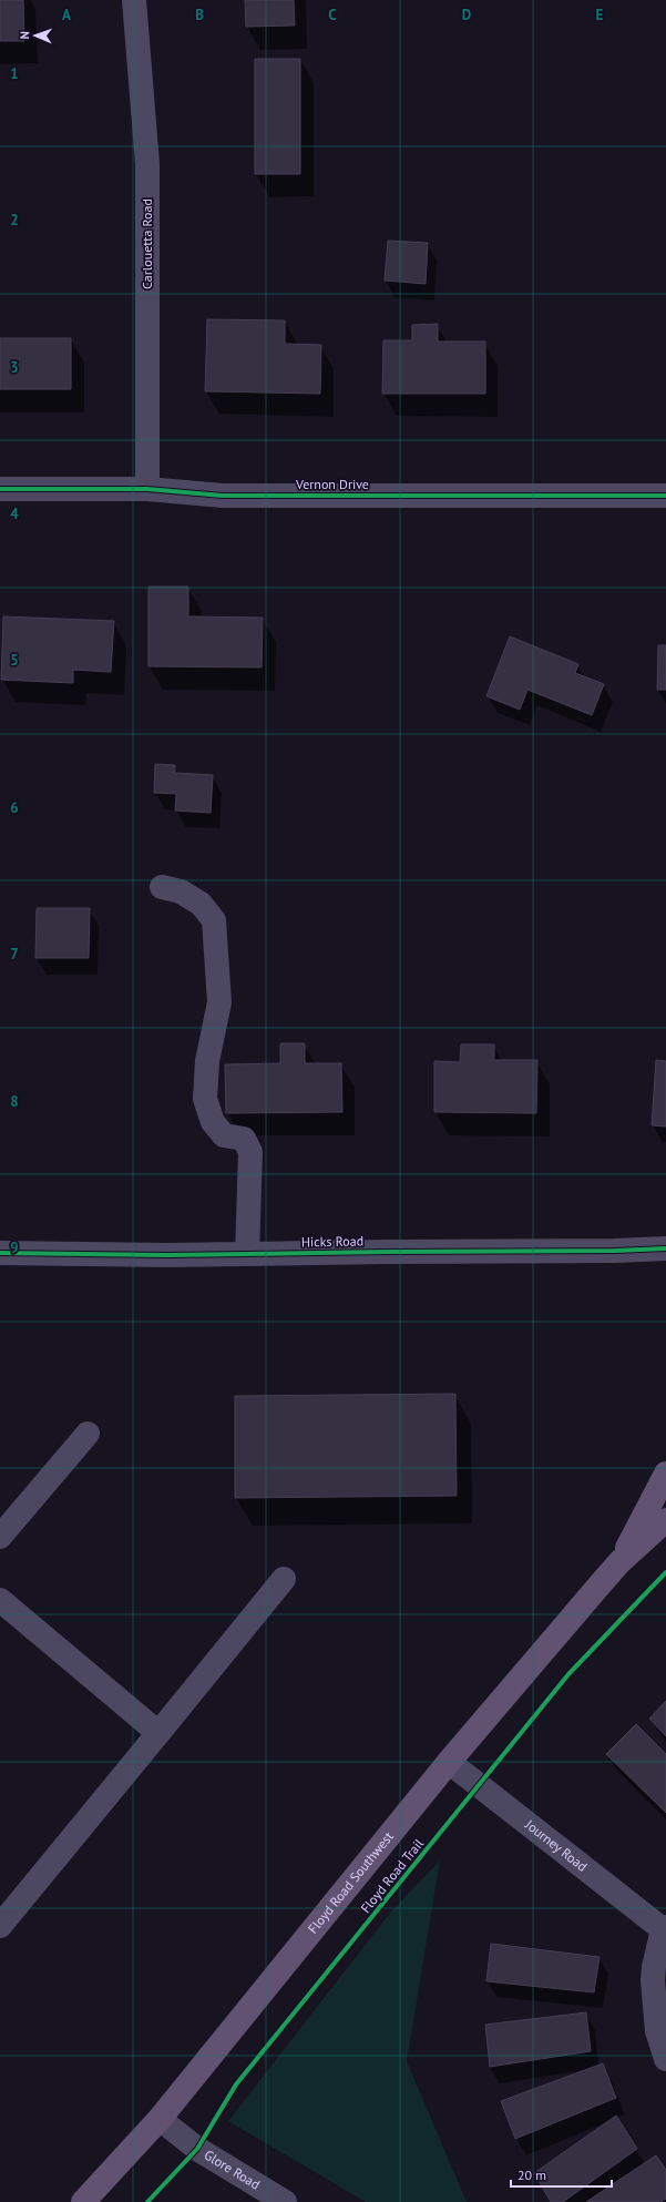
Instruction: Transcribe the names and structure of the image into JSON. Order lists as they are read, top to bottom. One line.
{"streets":{"main road":["Floyd Road Southwest"],"street":["Carlouetta Road","Vernon Drive","Hicks Road","Journey Road","Glore Road"],"cycle path":["Floyd Road Trail"]},"crossings":[["Carlouetta Road","Vernon Drive"],["Journey Road","Floyd Road Southwest"],["Floyd Road Southwest","Glore Road"]],"scale_bar":"20 m","north":"left","grid":{"columns":["A","B","C","D","E"],"rows":["1","2","3","4","5","6","7","8","9"]}}
